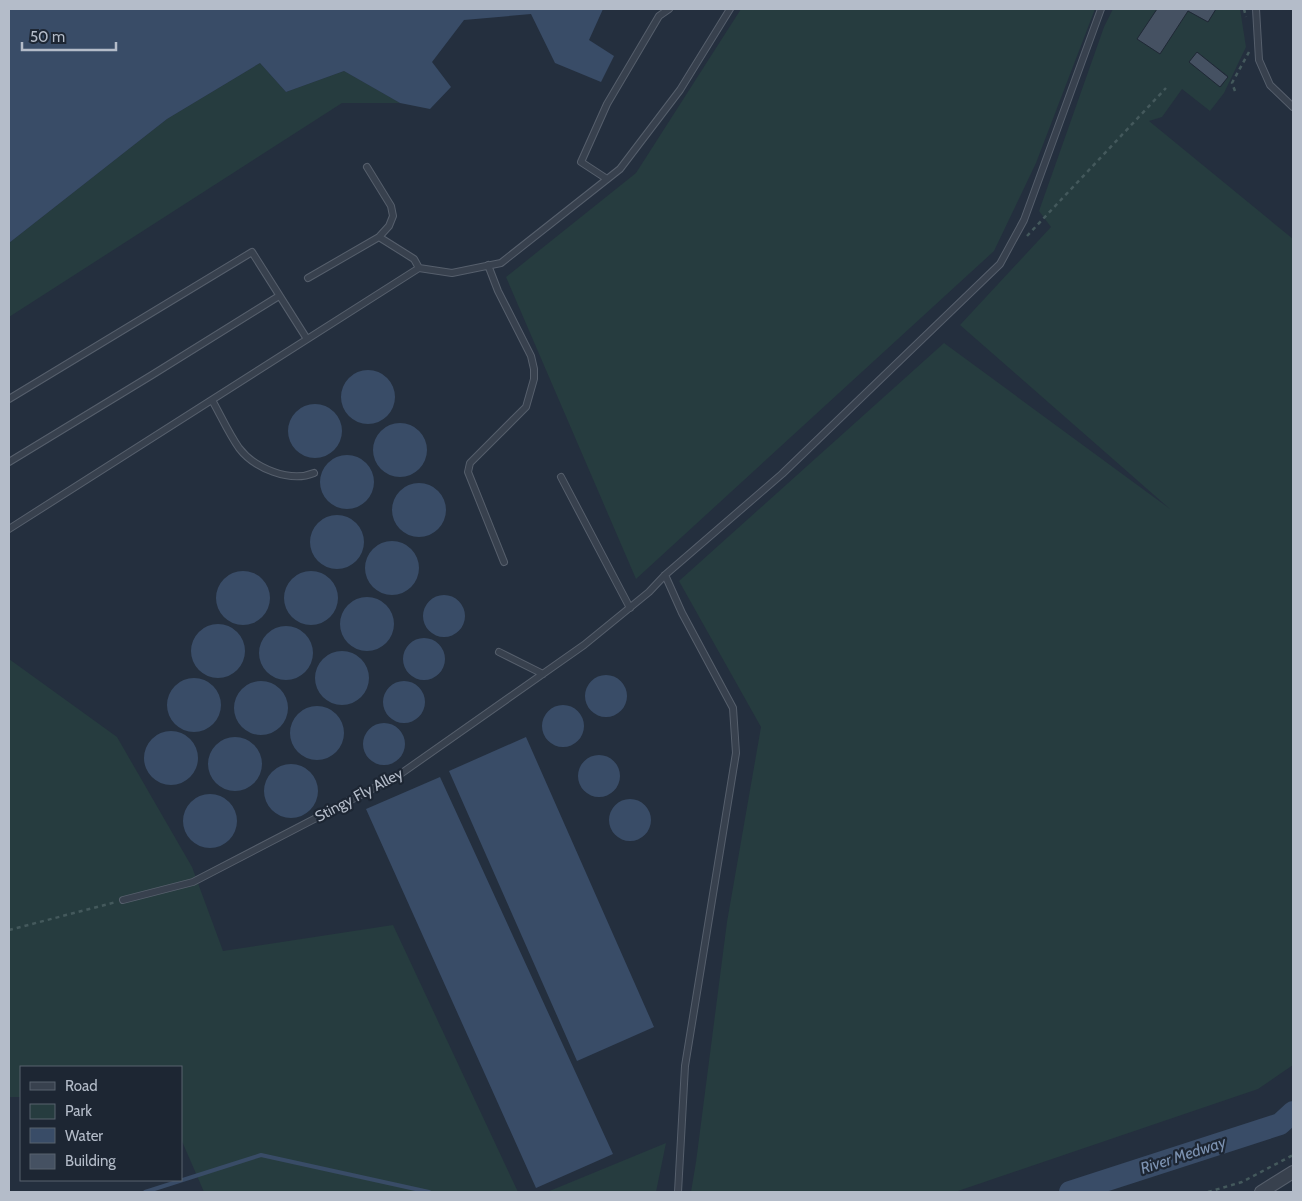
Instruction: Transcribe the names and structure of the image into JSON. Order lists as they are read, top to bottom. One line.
{"streets":{"lane":["Stingy Fly Alley"]},"water":["River Medway"],"legend":["Road","Park","Water","Building"],"scale_bar":"50 m"}
